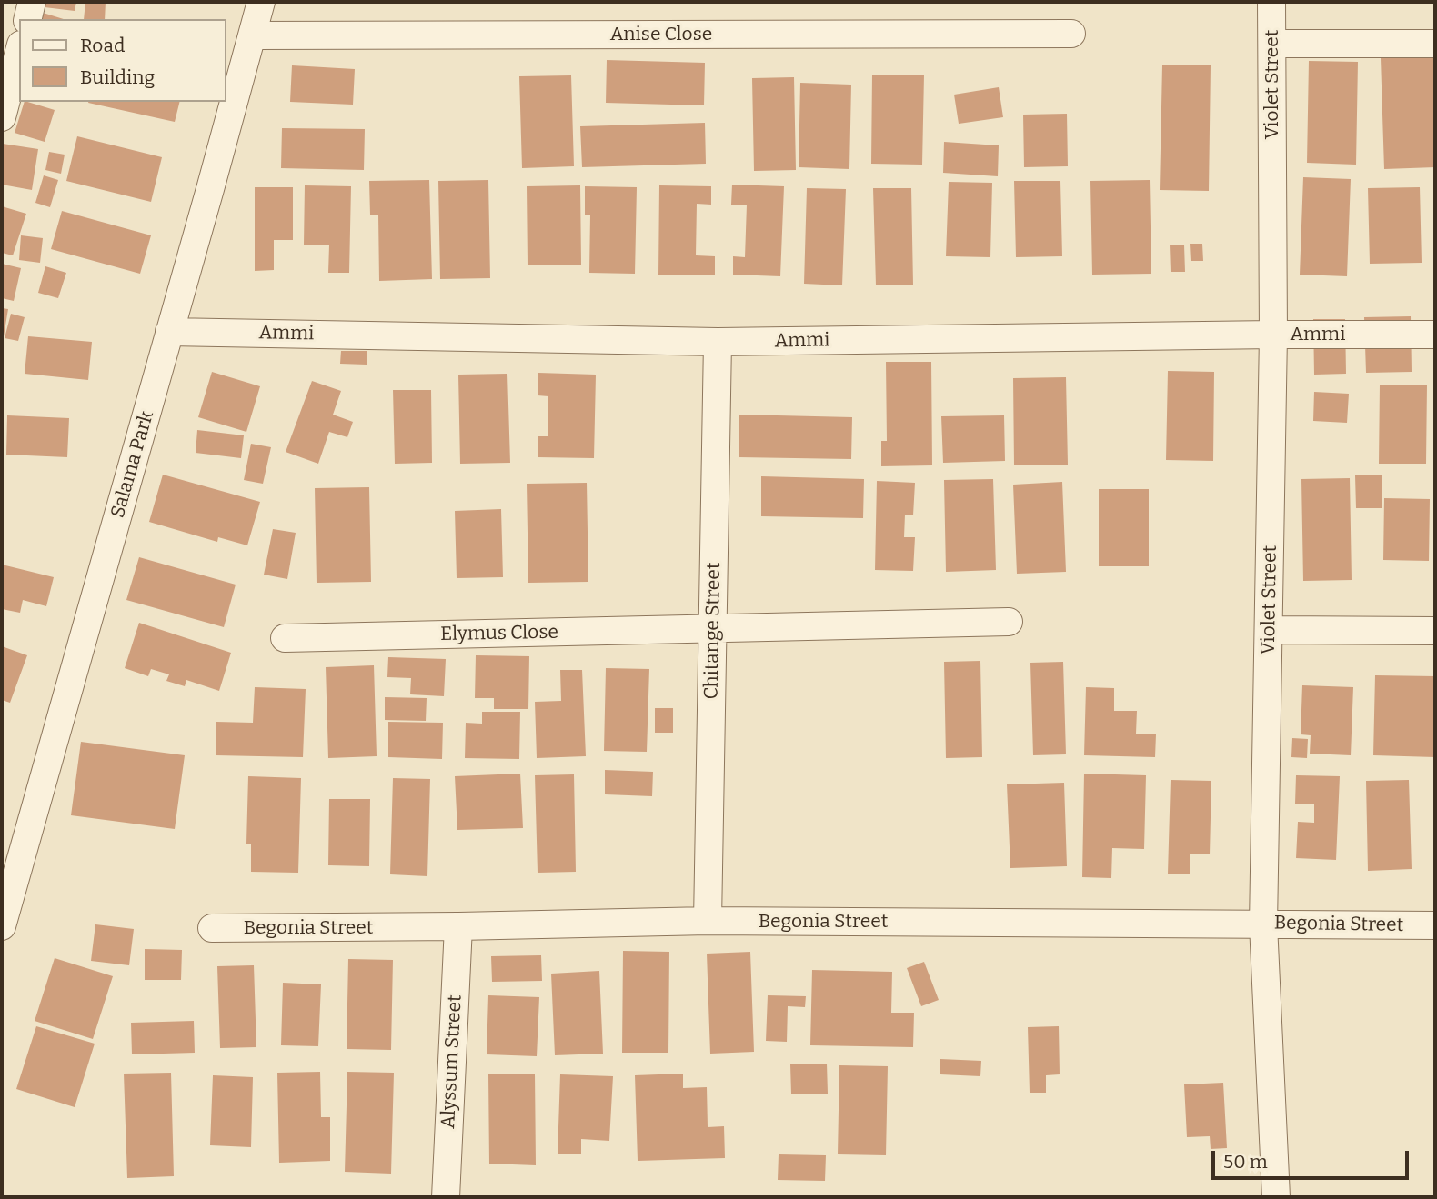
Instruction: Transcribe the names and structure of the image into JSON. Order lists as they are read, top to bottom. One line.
{"streets":{"street":["Anise Close","Violet Street","Ammi","Salama Park","Chitange Street","Elymus Close","Begonia Street","Alyssum Street"]},"crossings":[["Anise Close","Salama Park"],["Violet Street","Ammi"],["Violet Street","Begonia Street"],["Ammi","Salama Park"],["Ammi","Chitange Street"],["Chitange Street","Elymus Close"],["Chitange Street","Begonia Street"],["Begonia Street","Alyssum Street"]],"legend":["Road","Building"],"scale_bar":"50 m"}
